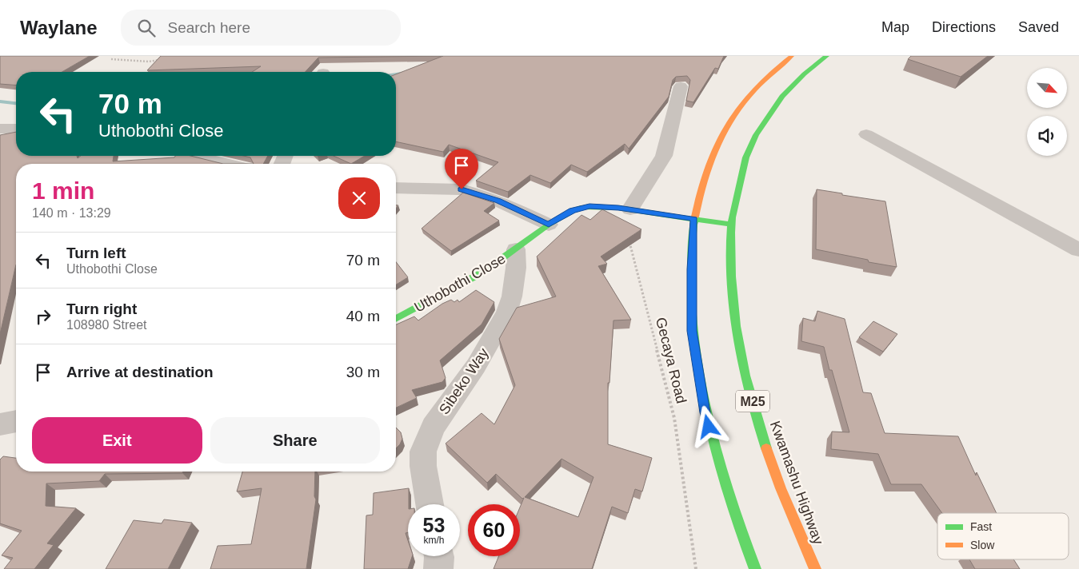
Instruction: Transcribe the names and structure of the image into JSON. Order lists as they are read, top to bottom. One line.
{"streets":{"main road":["Uthobothi Close","M25","Kwamashu Highway"],"street":["Sibeko Way"],"path":["Gecaya Road"]},"crossings":[["Uthobothi Close","Gecaya Road"],["Uthobothi Close","Sibeko Way"],["Uthobothi Close","Kwamashu Highway"]],"legend":["Fast","Slow"],"north":"bottom right","page":{"header":"Waylane","search":"Search here","nav":["Map","Directions","Saved"],"turn":["70 m","Uthobothi Close"],"heading":["1 min","140 m · 13:29"],"list":[{"name":"Turn left","note":"Uthobothi Close","value":"70 m"},{"name":"Turn right","note":"108980 Street","value":"40 m"},{"name":"Arrive at destination","value":"30 m"}],"buttons":["Exit","Share"],"speed":"53 km/h","limit":"60"}}
